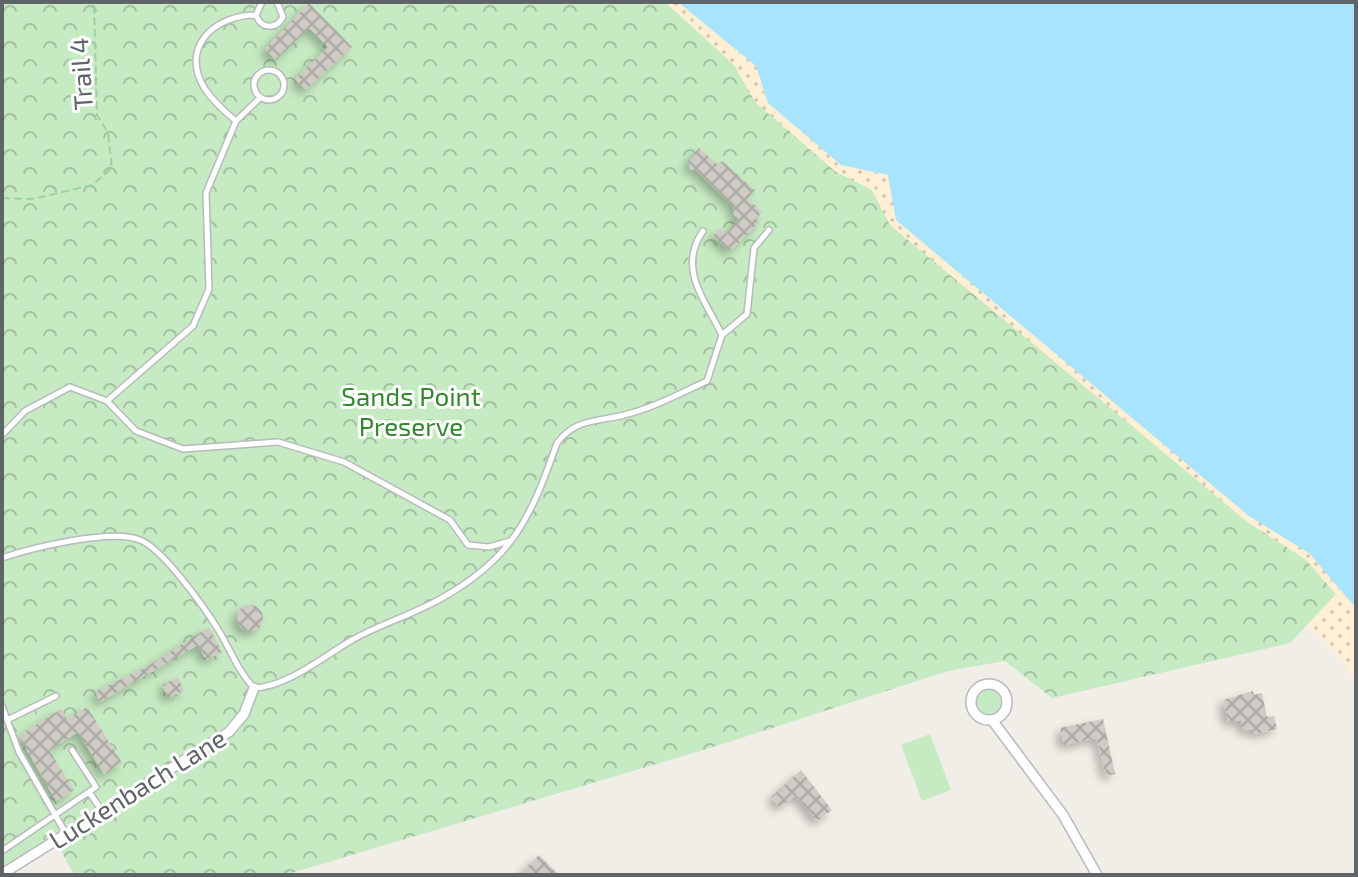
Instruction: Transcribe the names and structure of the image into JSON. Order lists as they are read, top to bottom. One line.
{"streets":{"street":["Luckenbach Lane"],"path":["Trail 4"]},"parks":["Sands Point Preserve"]}
